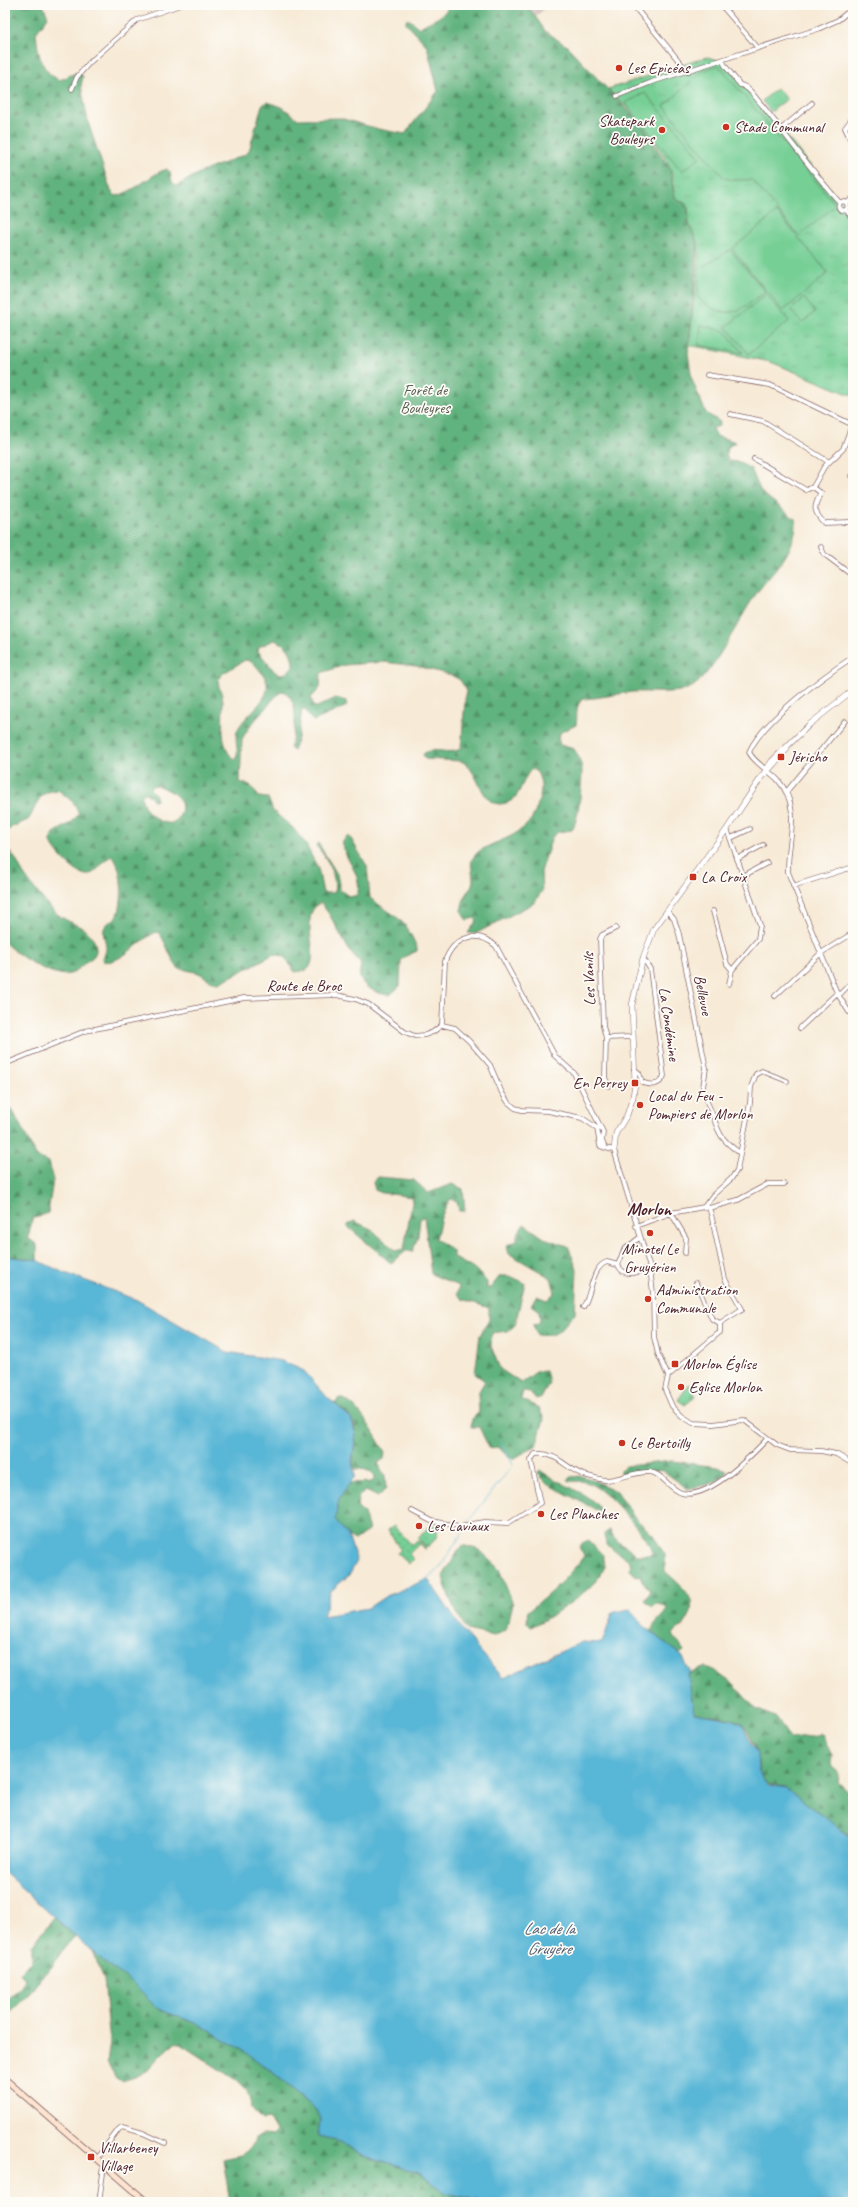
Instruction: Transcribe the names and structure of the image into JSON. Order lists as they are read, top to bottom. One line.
{"streets":{"street":["Les Vanils","Route de Broc","Bellevue","La Condémine"]},"districts":["Morlon"],"water":["Lac de la Gruyère"],"parks":["Forêt de Bouleyres"],"places":{"other":["Les Epicéas","Stade Communal","Skatepark Bouleyrs","Local du Feu - Pompiers de Morlon","Minotel Le Gruyérien","Administration Communale","Eglise Morlon","Le Bertoilly","Les Planches","Les Laviaux"],"transit":["Jéricho","La Croix","En Perrey","Morlon Église","Villarbeney Village"]}}
